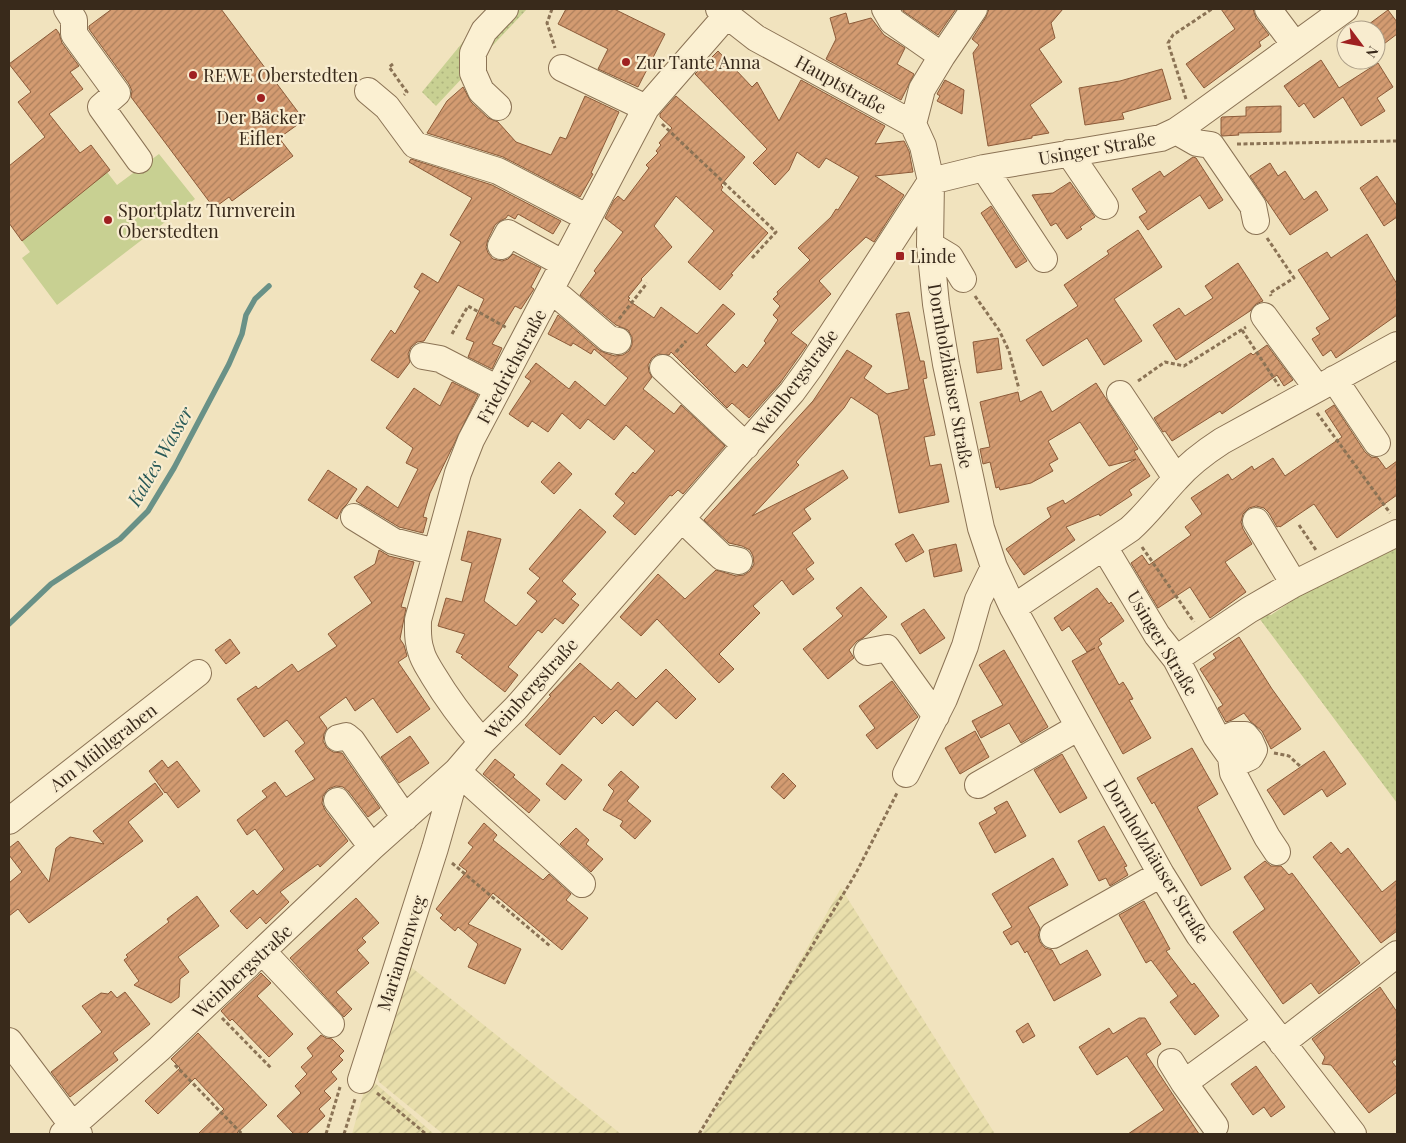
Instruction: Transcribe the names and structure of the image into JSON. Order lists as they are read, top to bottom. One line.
{"streets":{"street":["Hauptstraße","Usinger Straße","Friedrichstraße","Dornholzhäuser Straße","Weinbergstraße","Am Mühlgraben","Mariannenweg"]},"crossings":[["Hauptstraße","Friedrichstraße"],["Usinger Straße","Dornholzhäuser Straße"],["Usinger Straße","Weinbergstraße"],["Friedrichstraße","Weinbergstraße"],["Dornholzhäuser Straße","Weinbergstraße"],["Weinbergstraße","Mariannenweg"]],"water":["Kaltes Wasser"],"places":{"other":["Zur Tante Anna","REWE Oberstedten","Der Bäcker Eifler","Sportplatz Turnverein Oberstedten"],"transit":["Linde"]},"north":"bottom right"}
